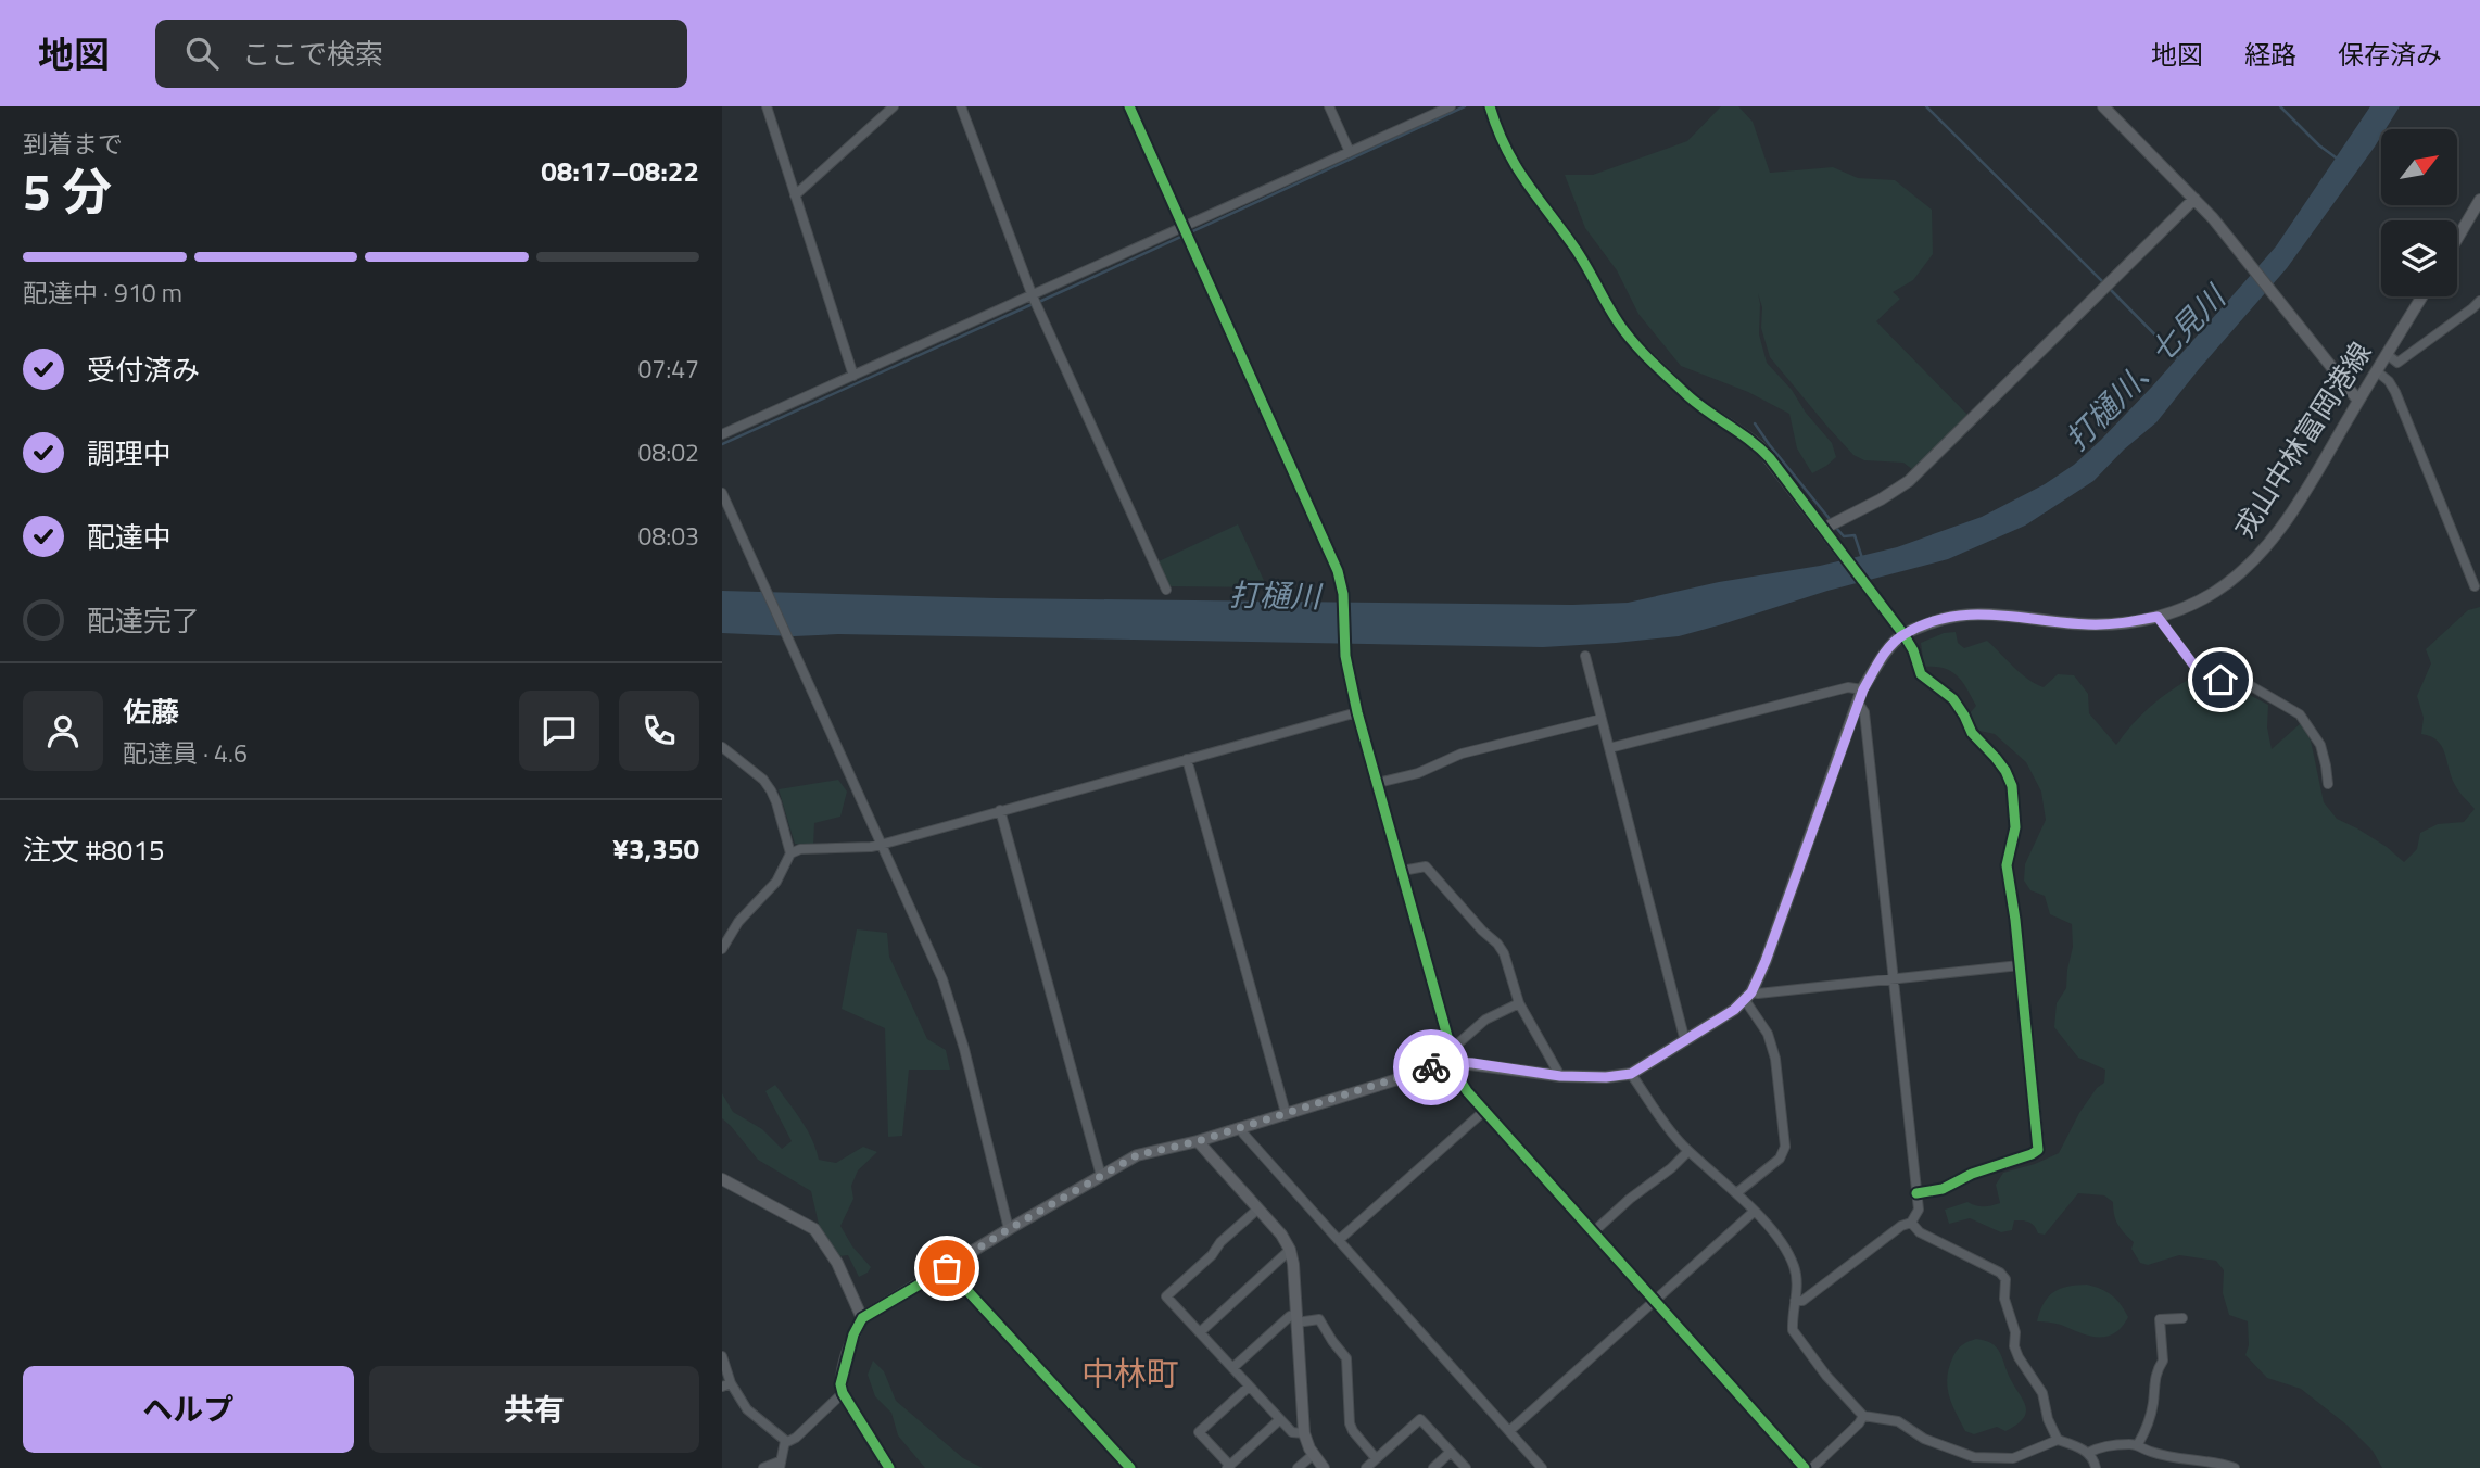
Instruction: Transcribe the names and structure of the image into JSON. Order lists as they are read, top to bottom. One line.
{"streets":{"main road":["戎山中林富岡港線"]},"districts":["中林町"],"water":["打樋川、七見川","打樋川"],"north":"top right","page":{"header":"地図","search":"ここで検索","nav":["地図","経路","保存済み"],"heading":["5 分","到着まで","08:17–08:22"],"panel":["佐藤","配達員 · 4.6","注文 #8015","¥3,350"],"bar":"配達中 · 910 m","list":[["受付済み","07:47"],["調理中","08:02"],["配達中","08:03"],"配達完了"],"buttons":["ヘルプ","共有"]}}
